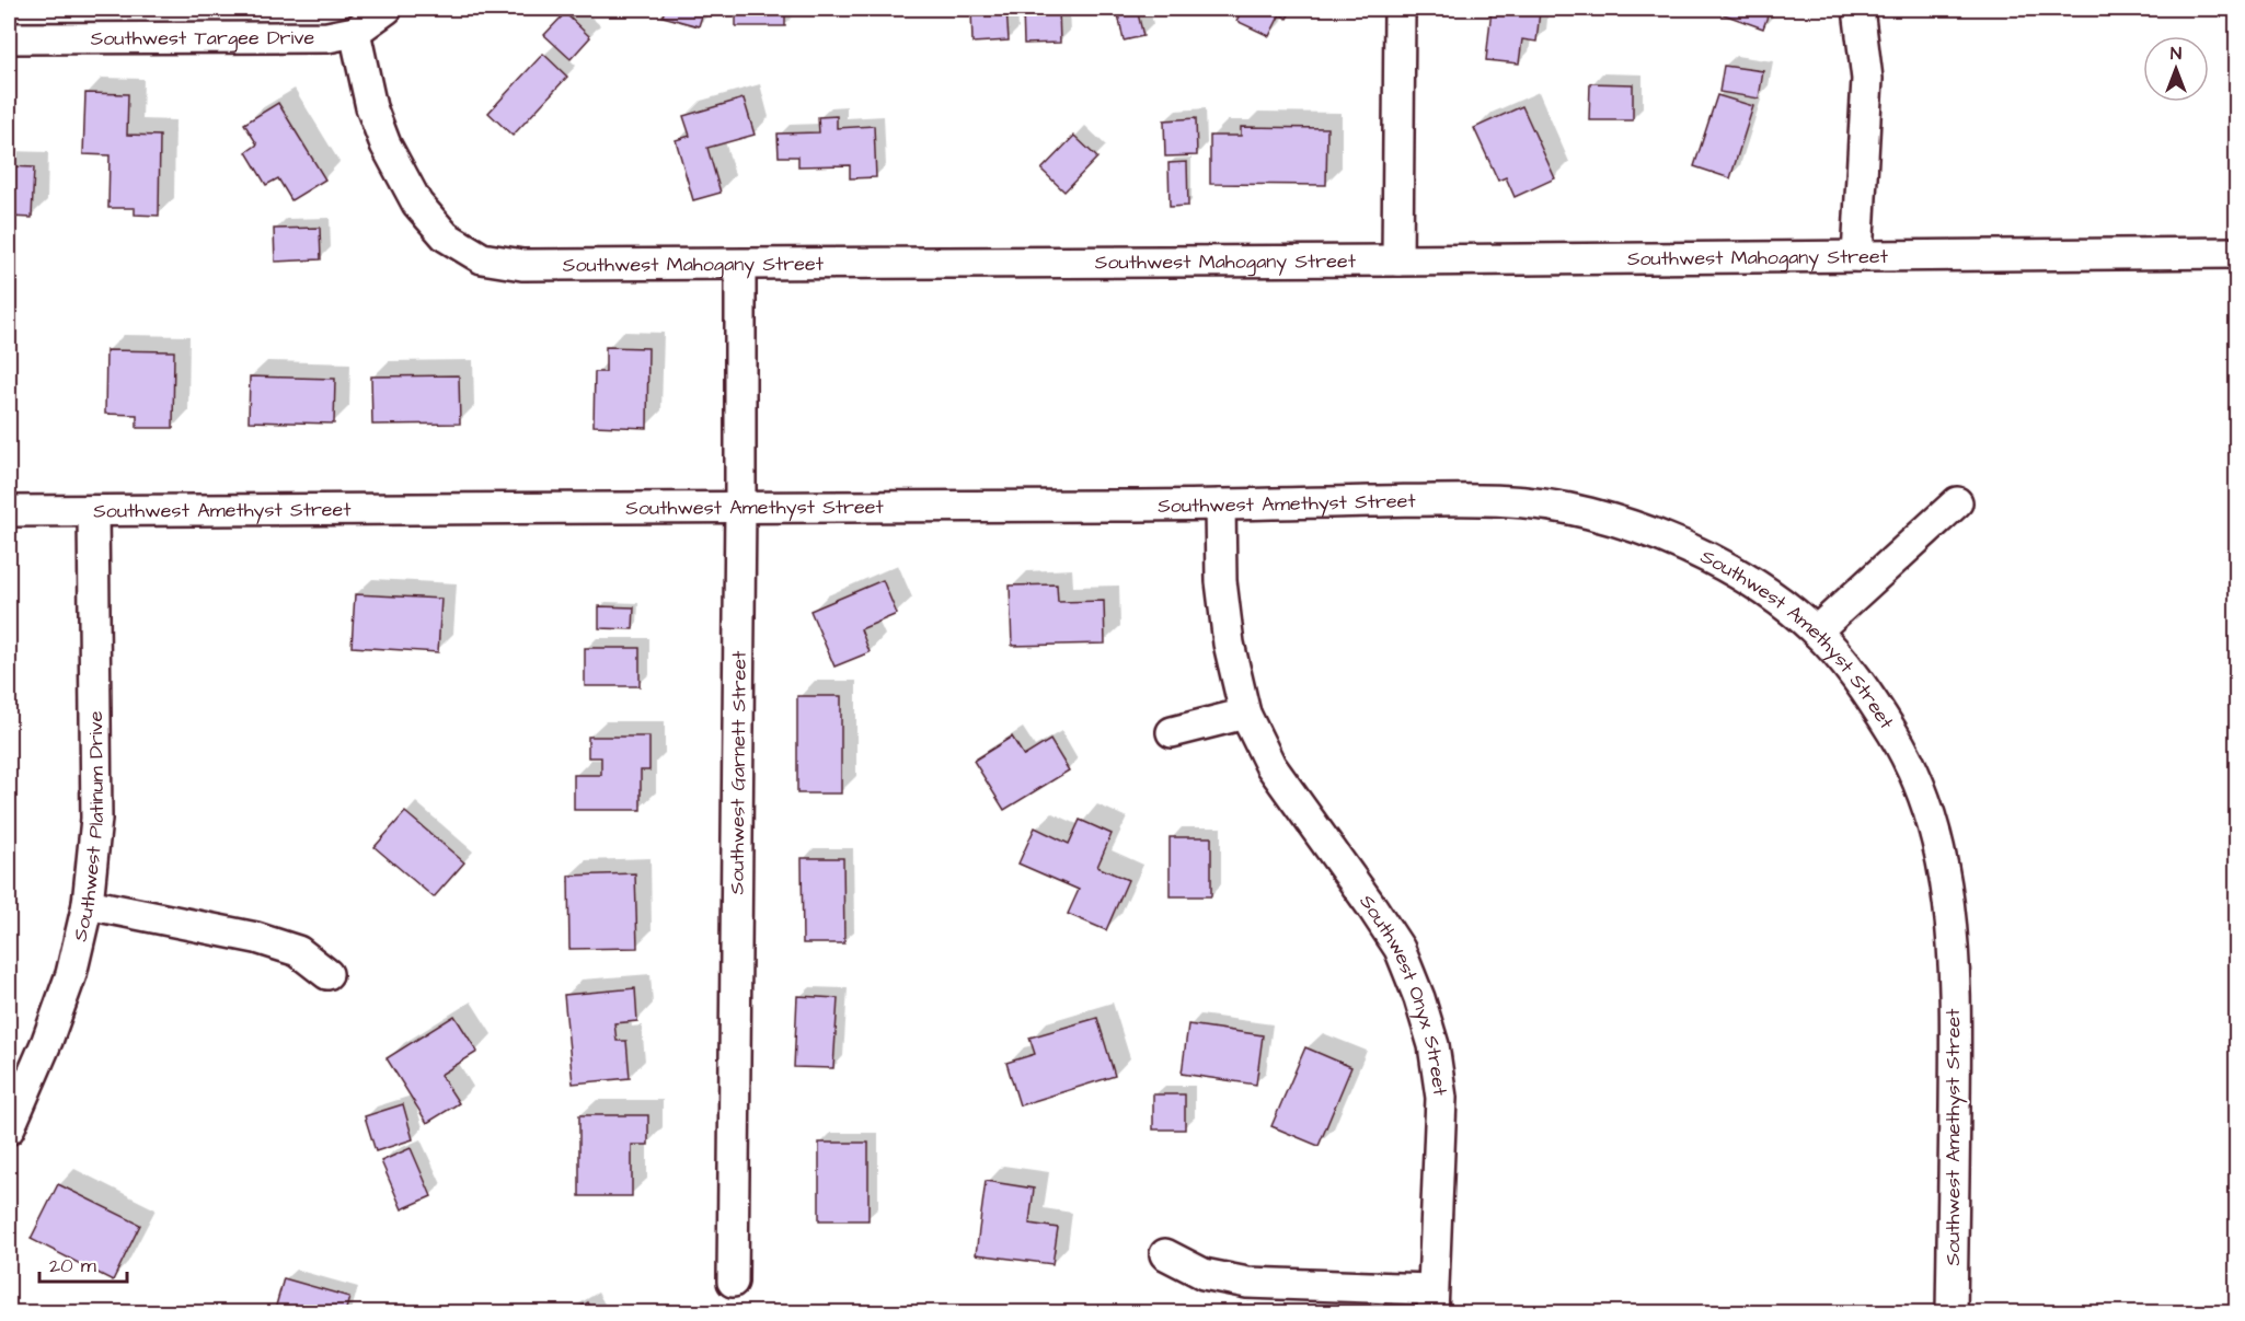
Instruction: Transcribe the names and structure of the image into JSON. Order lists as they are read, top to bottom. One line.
{"streets":{"street":["Southwest Targee Drive","Southwest Mahogany Street","Southwest Amethyst Street","Southwest Garnett Street","Southwest Platinum Drive","Southwest Onyx Street"]},"crossings":[["Southwest Targee Drive","Southwest Mahogany Street"],["Southwest Mahogany Street","Southwest Garnett Street"],["Southwest Amethyst Street","Southwest Garnett Street"],["Southwest Amethyst Street","Southwest Platinum Drive"],["Southwest Amethyst Street","Southwest Onyx Street"]],"scale_bar":"20 m","north":"top"}
